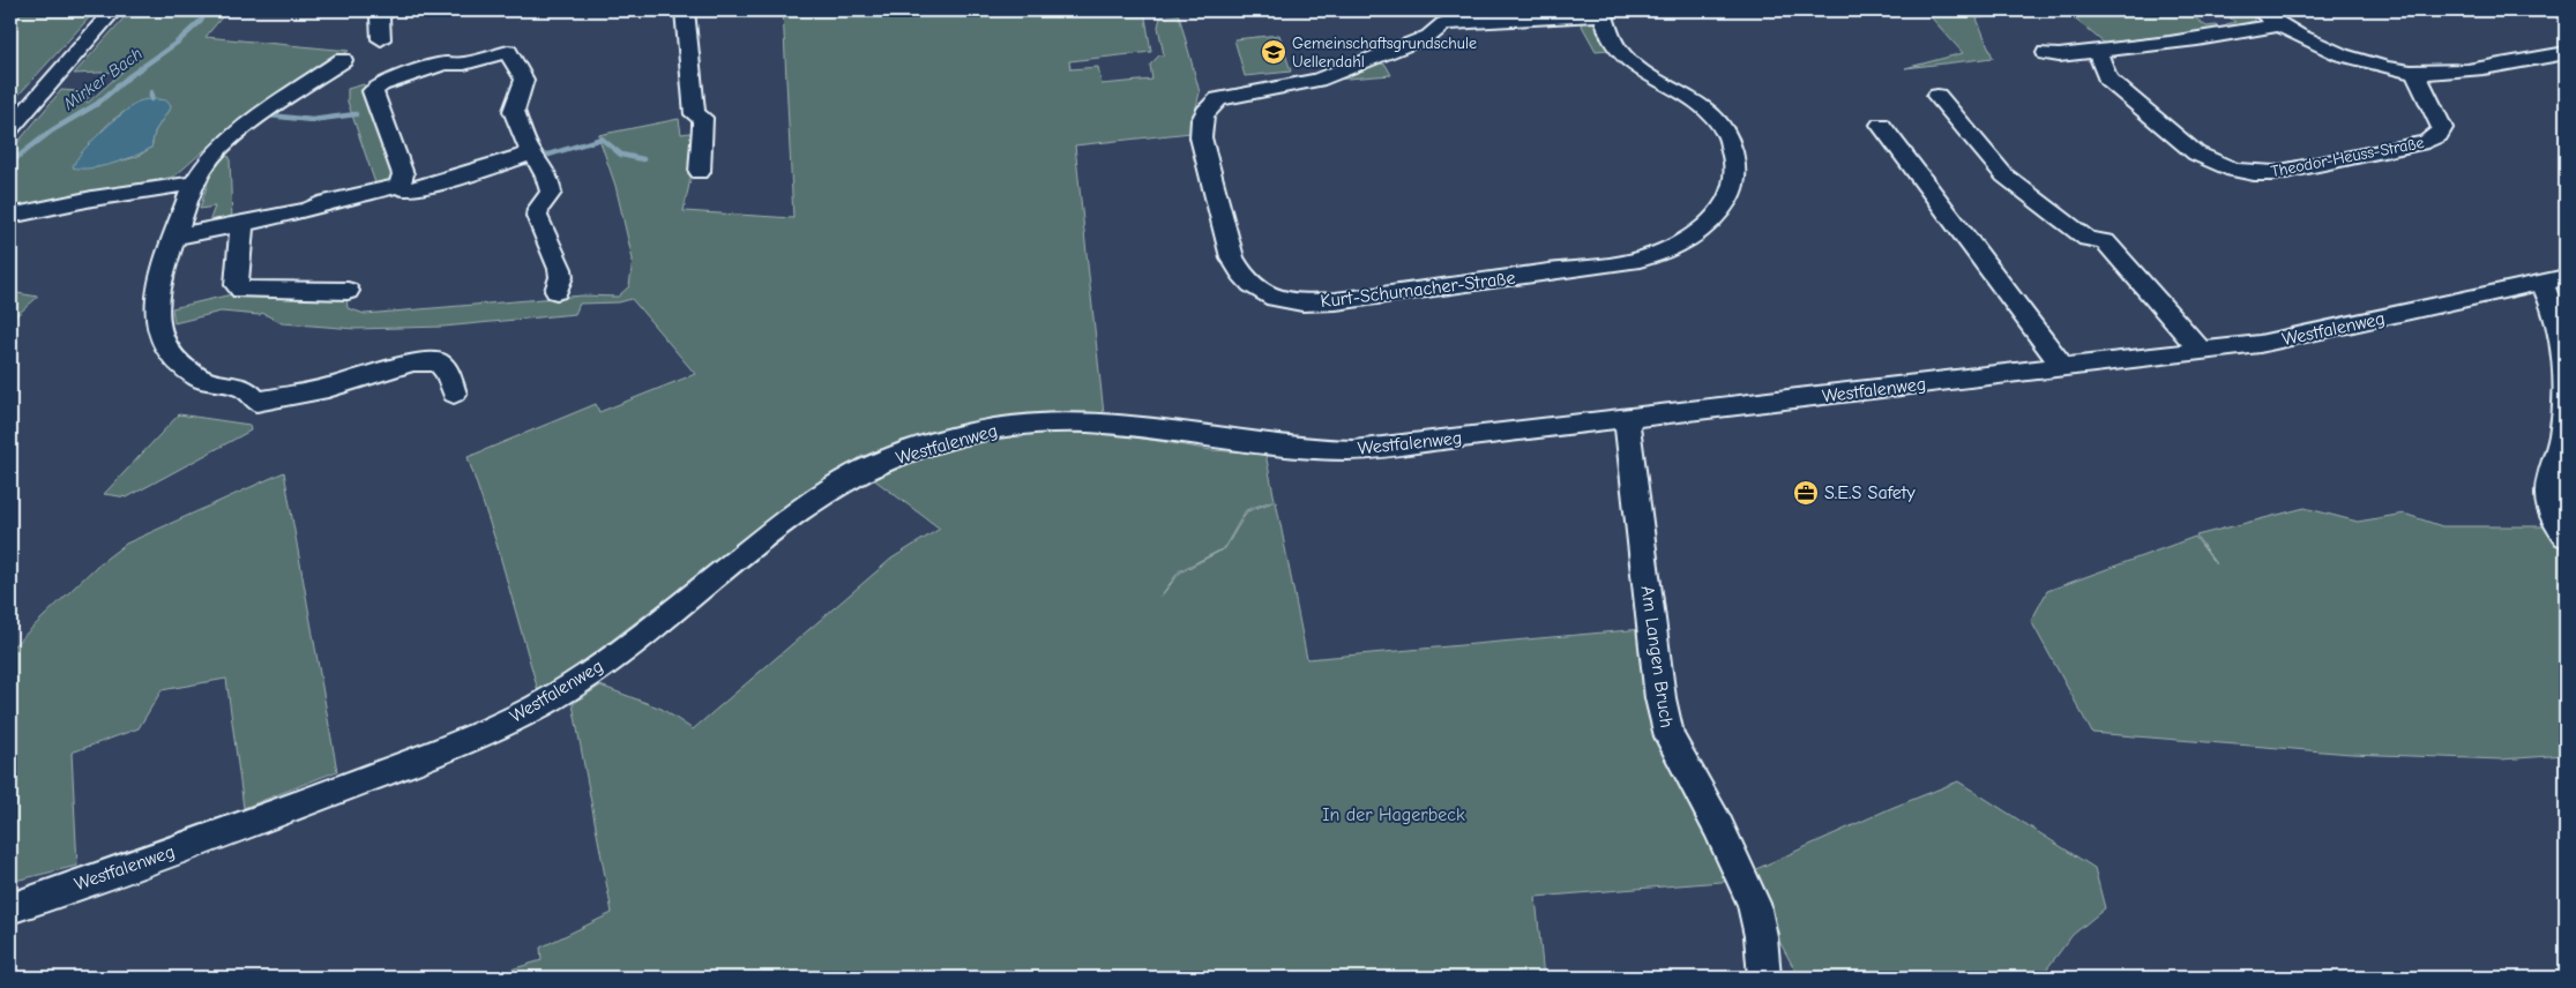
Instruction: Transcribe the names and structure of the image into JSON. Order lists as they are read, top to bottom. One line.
{"streets":{"street":["Theodor-Heuss-Straße","Kurt-Schumacher-Straße","Westfalenweg","Am Langen Bruch"]},"crossings":[["Westfalenweg","Am Langen Bruch"]],"water":["Mirker Bach"],"parks":["In der Hagerbeck"],"places":{"school or university":["Gemeinschaftsgrundschule Uellendahl"],"office":["S.E.S Safety"]}}
